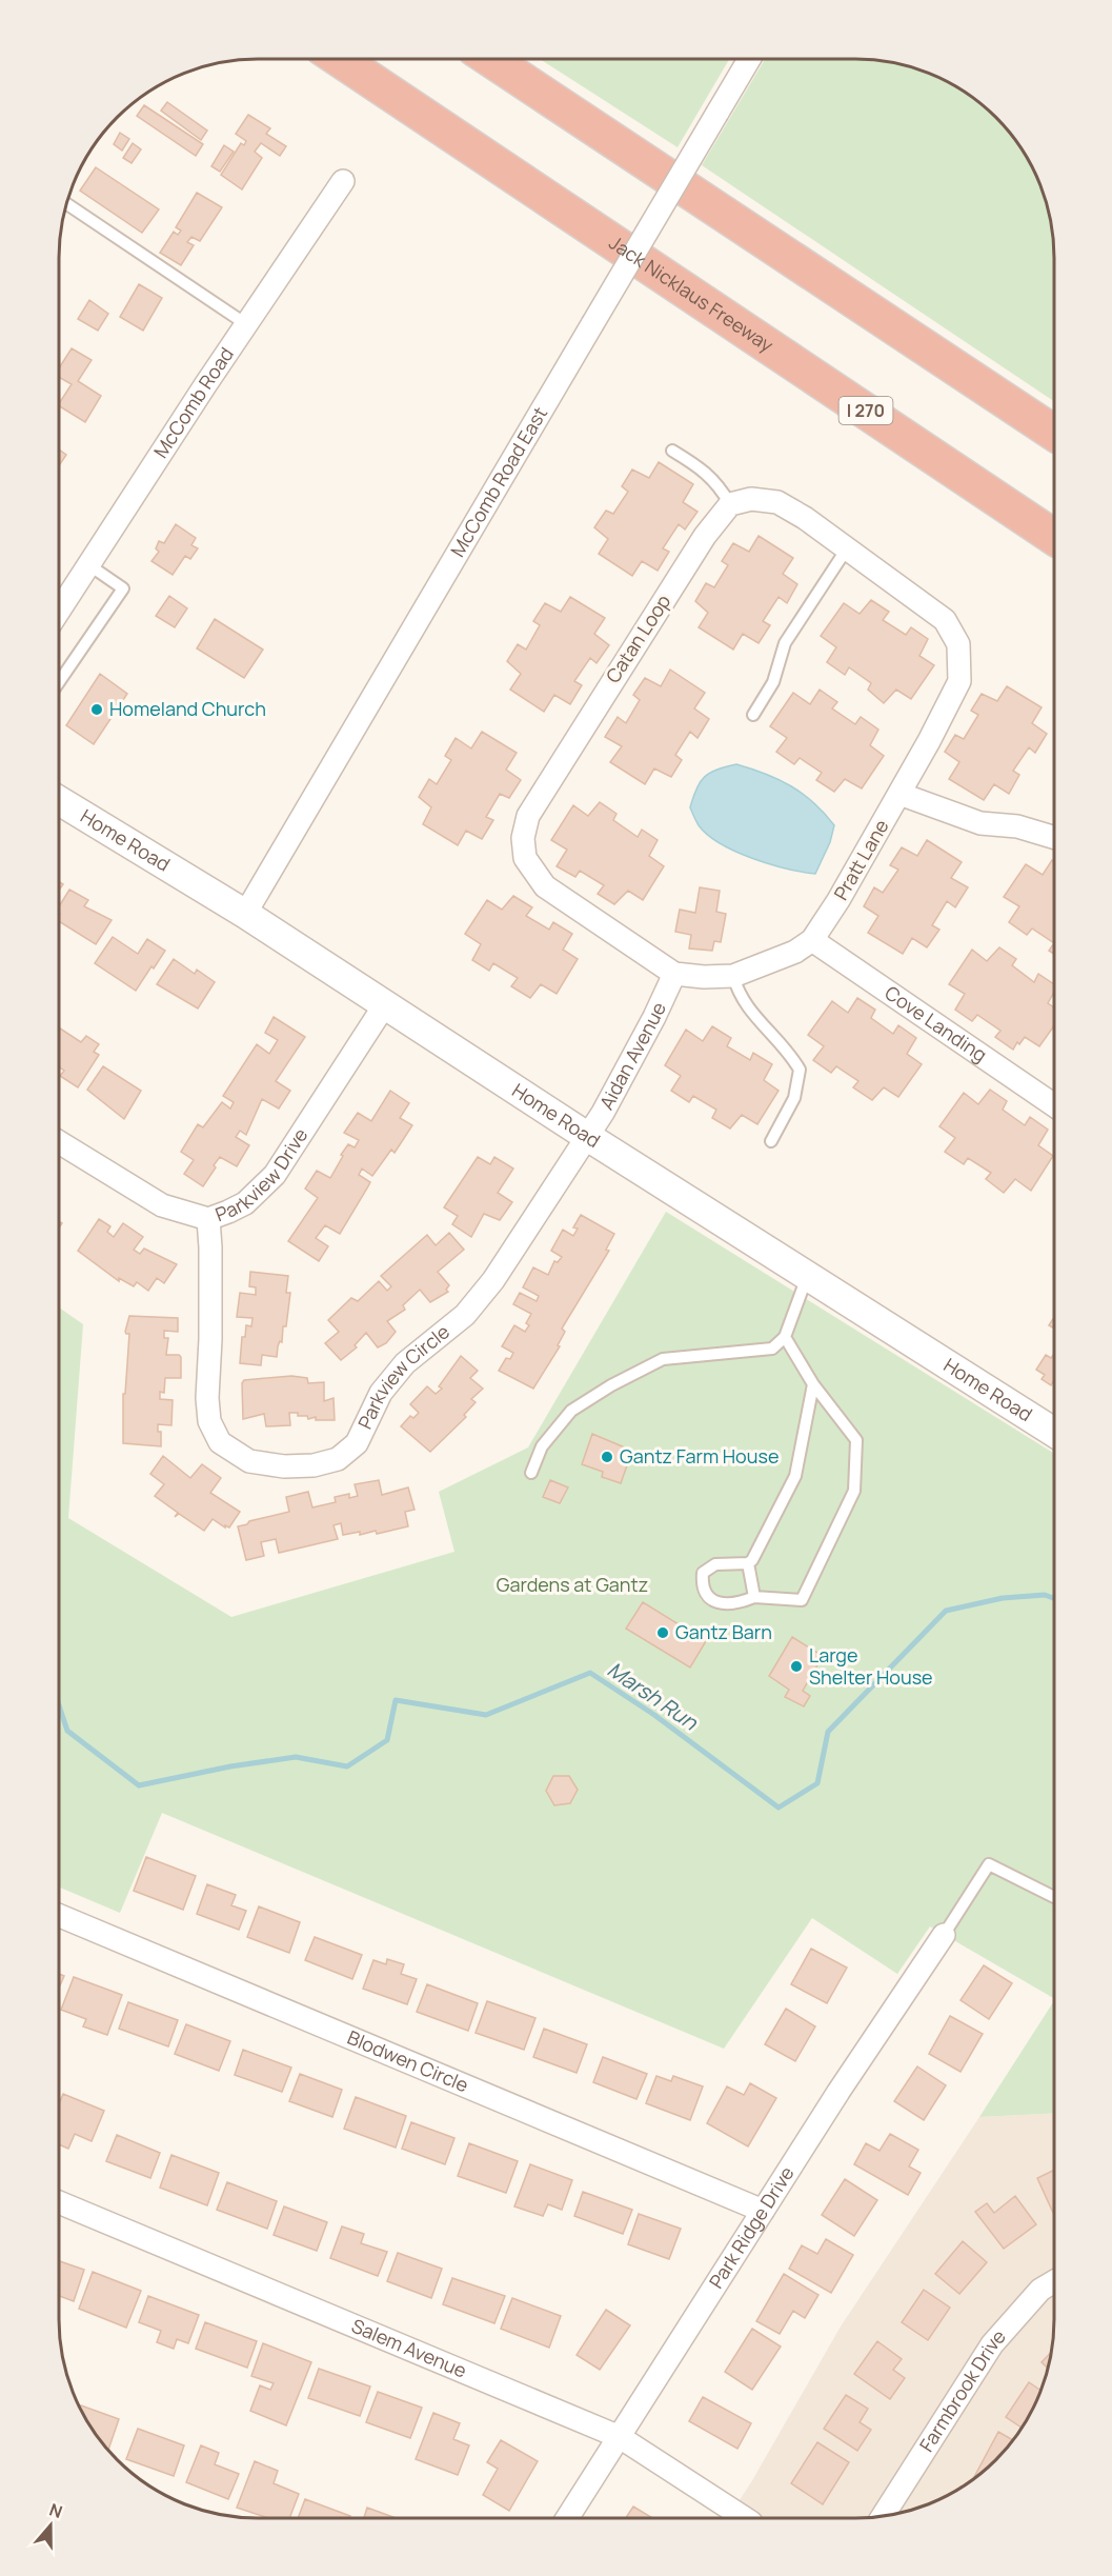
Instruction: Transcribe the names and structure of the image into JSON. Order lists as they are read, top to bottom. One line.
{"streets":{"highway":["Jack Nicklaus Freeway","I 270"],"street":["McComb Road","McComb Road East","Catan Loop","Home Road","Pratt Lane","Cove Landing","Aidan Avenue","Parkview Drive","Parkview Circle","Blodwen Circle","Park Ridge Drive","Salem Avenue","Farmbrook Drive"]},"crossings":[["McComb Road East","Home Road"],["Catan Loop","Pratt Lane"],["Catan Loop","Aidan Avenue"],["Home Road","Aidan Avenue"],["Home Road","Parkview Drive"],["Home Road","Parkview Circle"],["Pratt Lane","Cove Landing"],["Pratt Lane","Aidan Avenue"],["Aidan Avenue","Parkview Circle"],["Parkview Drive","Parkview Circle"],["Blodwen Circle","Park Ridge Drive"],["Park Ridge Drive","Salem Avenue"]],"water":["Marsh Run"],"parks":["Gardens at Gantz"],"places":["Homeland Church","Gantz Farm House","Gantz Barn","Large Shelter House"],"north":"top"}
